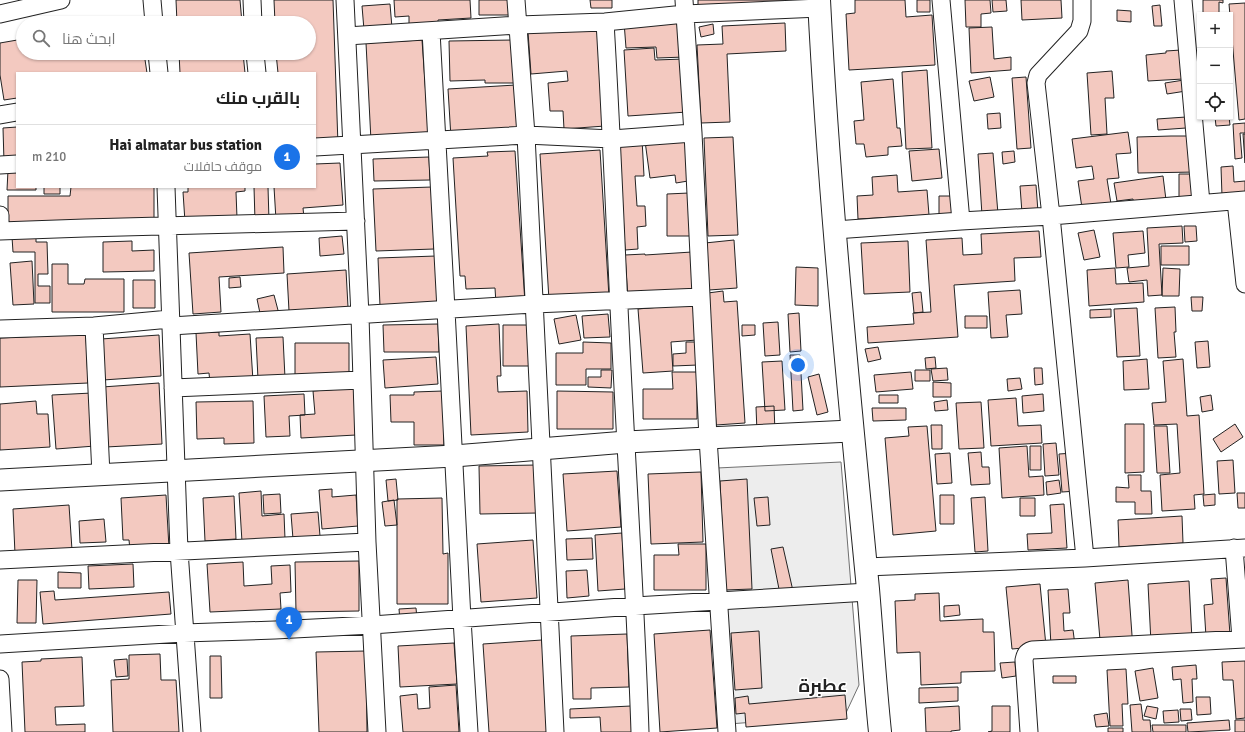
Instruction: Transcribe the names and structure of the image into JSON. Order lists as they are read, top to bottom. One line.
{"districts":["عطبرة"],"page":{"map_buttons":["+","−"],"search":"ابحث هنا","heading":"بالقرب منك","list":[{"mark":"1","name":"Hai almatar bus station","note":"موقف حافلات","value":"210 m"}],"pins":"1"}}
